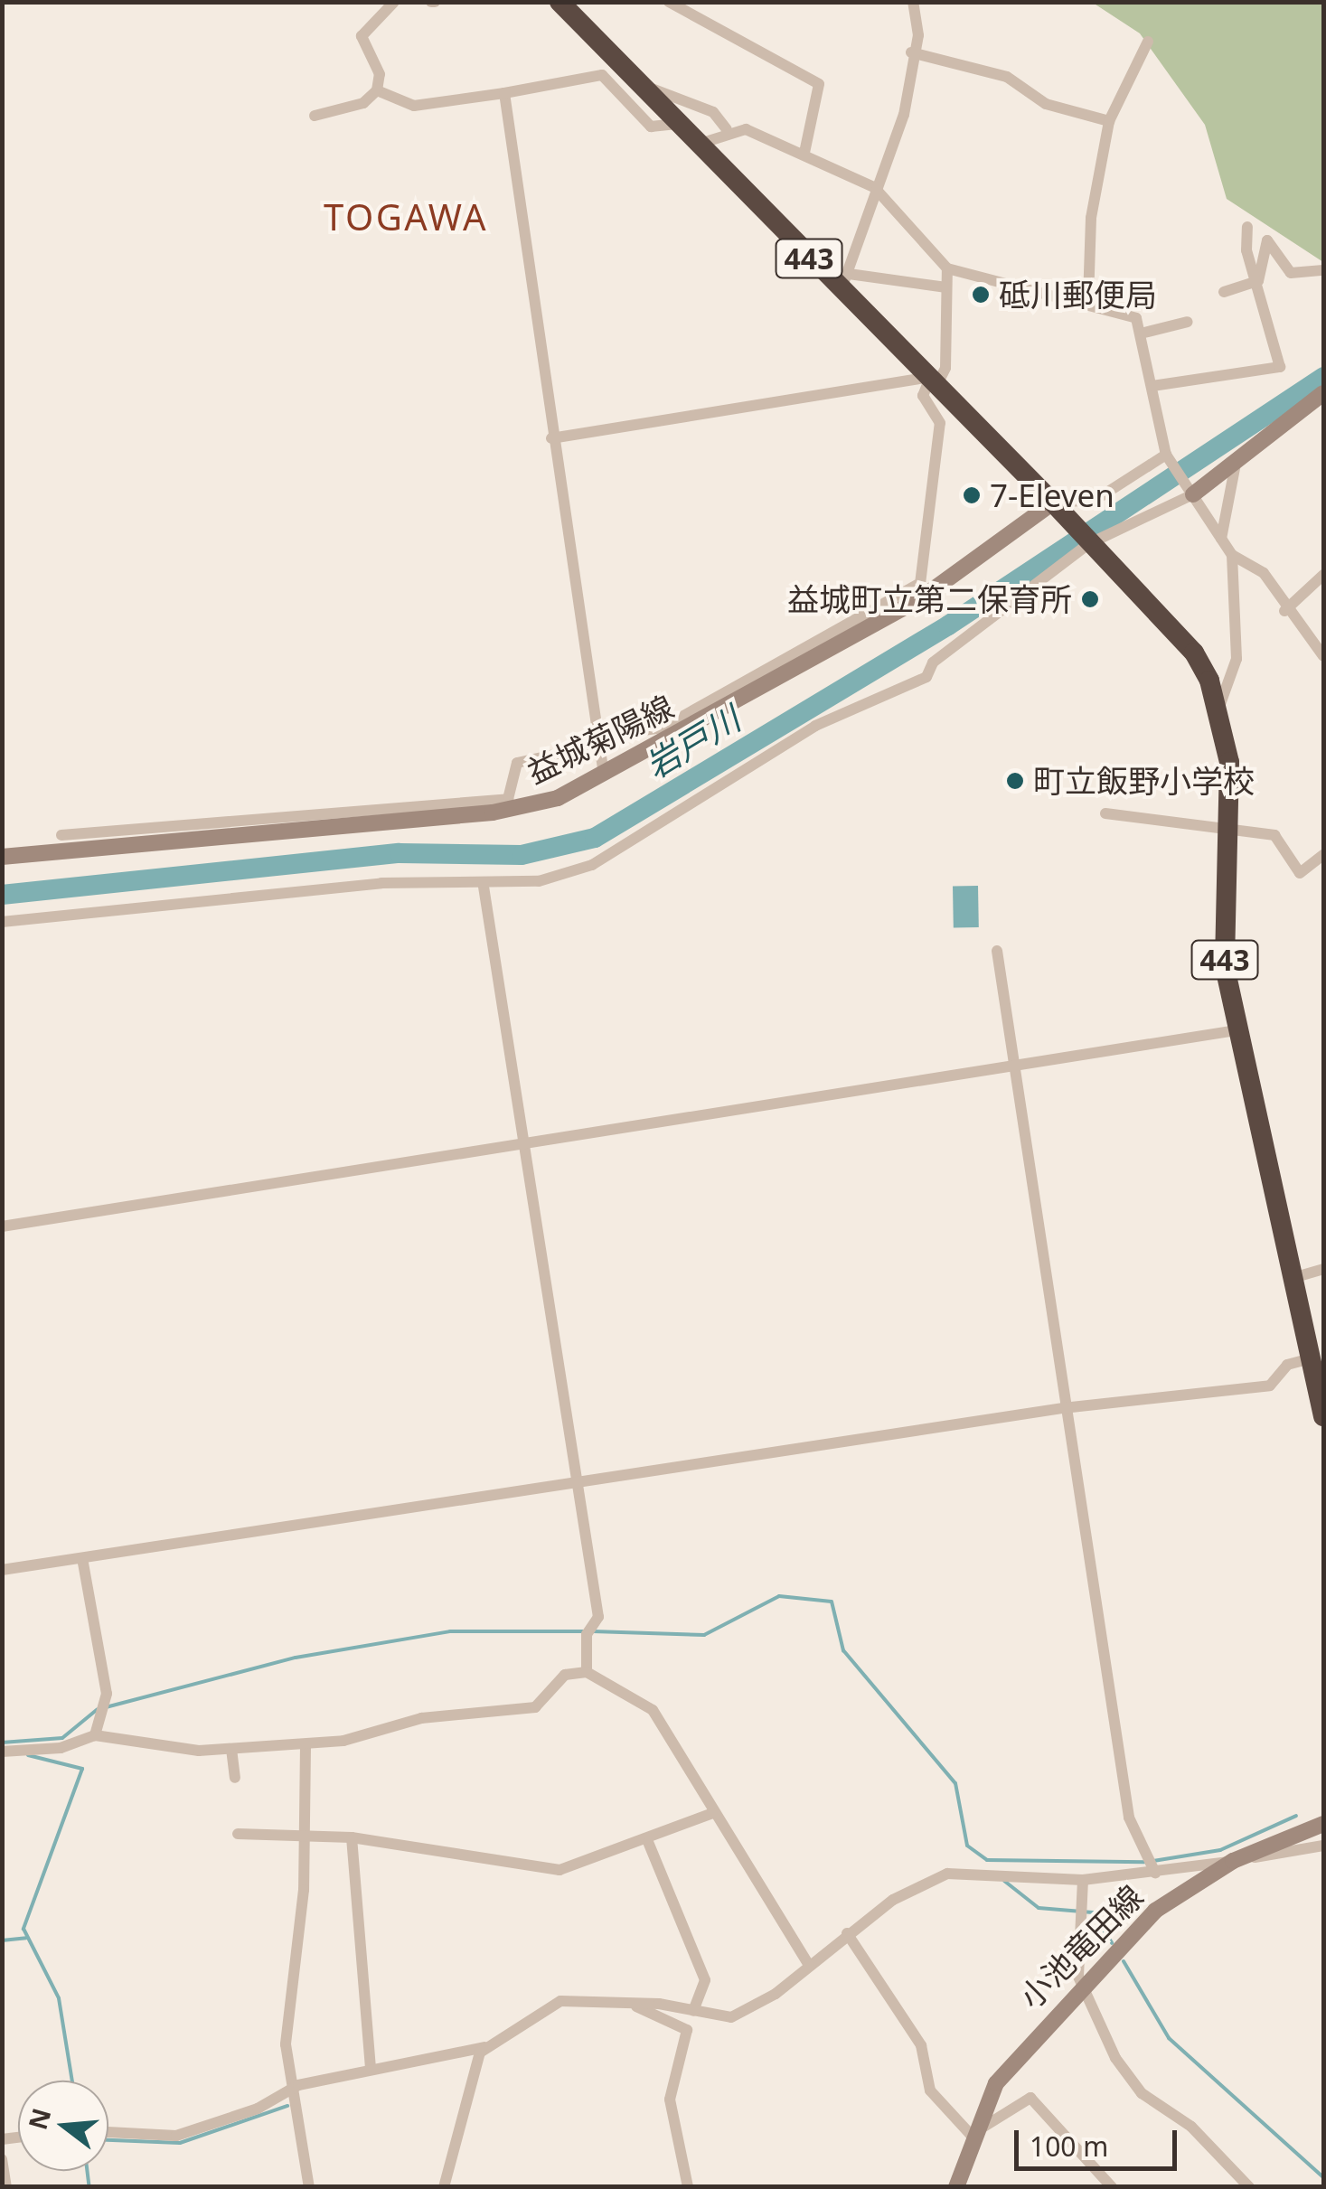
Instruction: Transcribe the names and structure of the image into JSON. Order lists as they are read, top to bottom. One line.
{"streets":{"highway":["443"],"main road":["益城菊陽線","小池竜田線"]},"crossings":[["443","益城菊陽線"]],"districts":["TOGAWA"],"water":["岩戸川"],"places":["砥川郵便局","7-Eleven","益城町立第二保育所","町立飯野小学校"],"scale_bar":"100 m","north":"left"}
